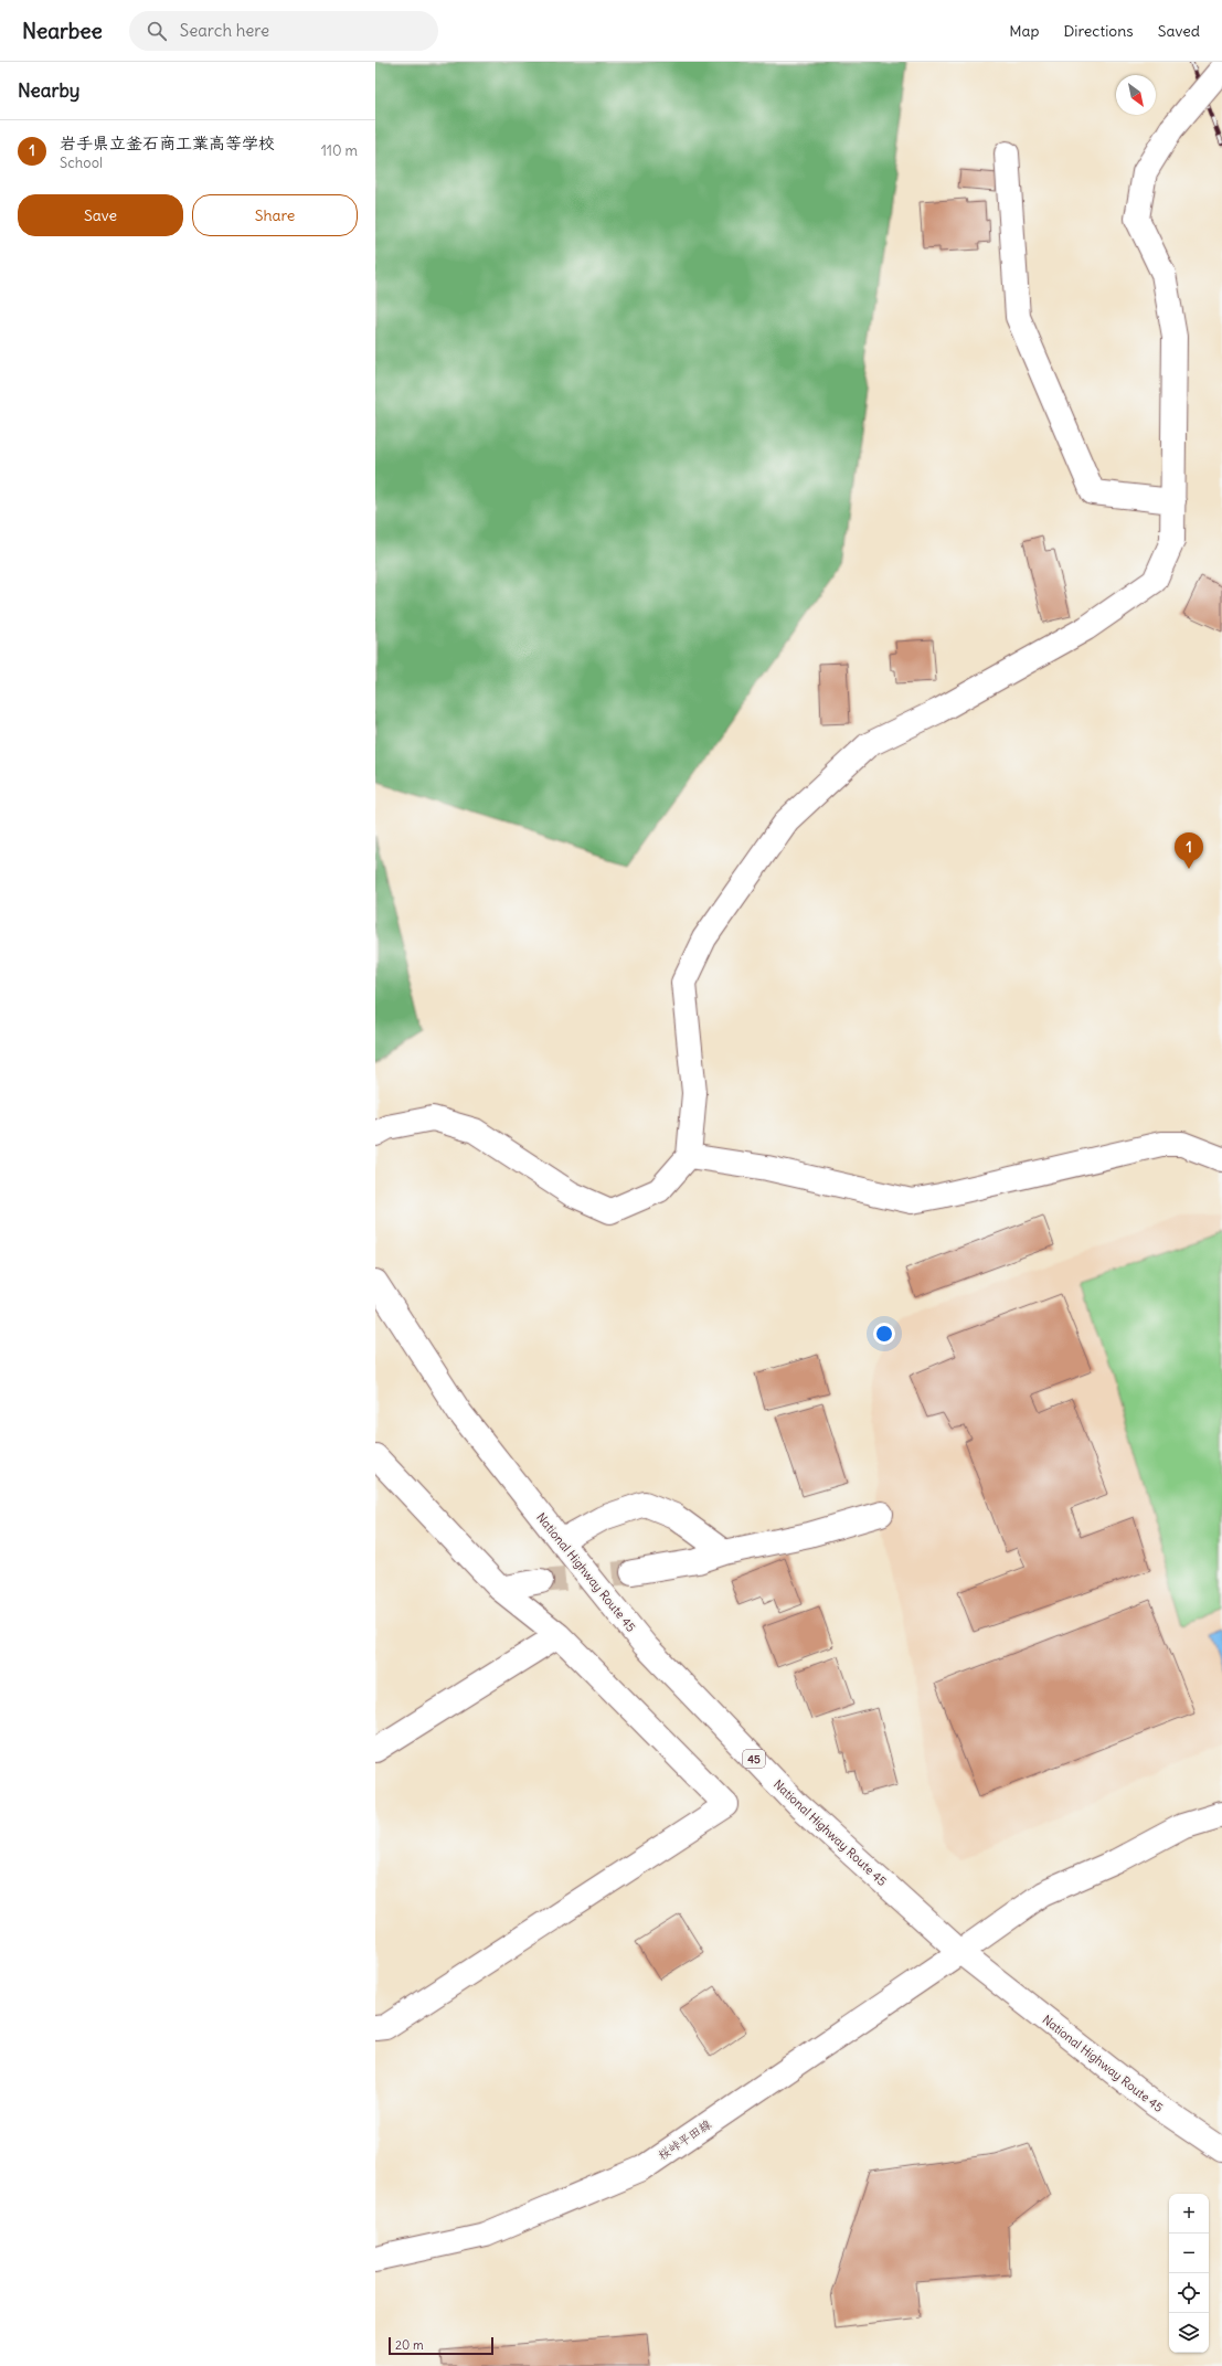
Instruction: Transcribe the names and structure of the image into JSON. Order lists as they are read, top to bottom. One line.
{"streets":{"main road":["National Highway Route 45","45","桜峠平田線"]},"crossings":[["National Highway Route 45","桜峠平田線"]],"scale_bar":"20 m","north":"bottom right","page":{"header":"Nearbee","search":"Search here","nav":["Map","Directions","Saved"],"heading":"Nearby","list":[{"mark":"1","name":"岩手県立釜石商工業高等学校","note":"School","value":"110 m"}],"buttons":["Save","Share"],"pins":"1","map_buttons":["+","−"],"scale":"20 m"}}
